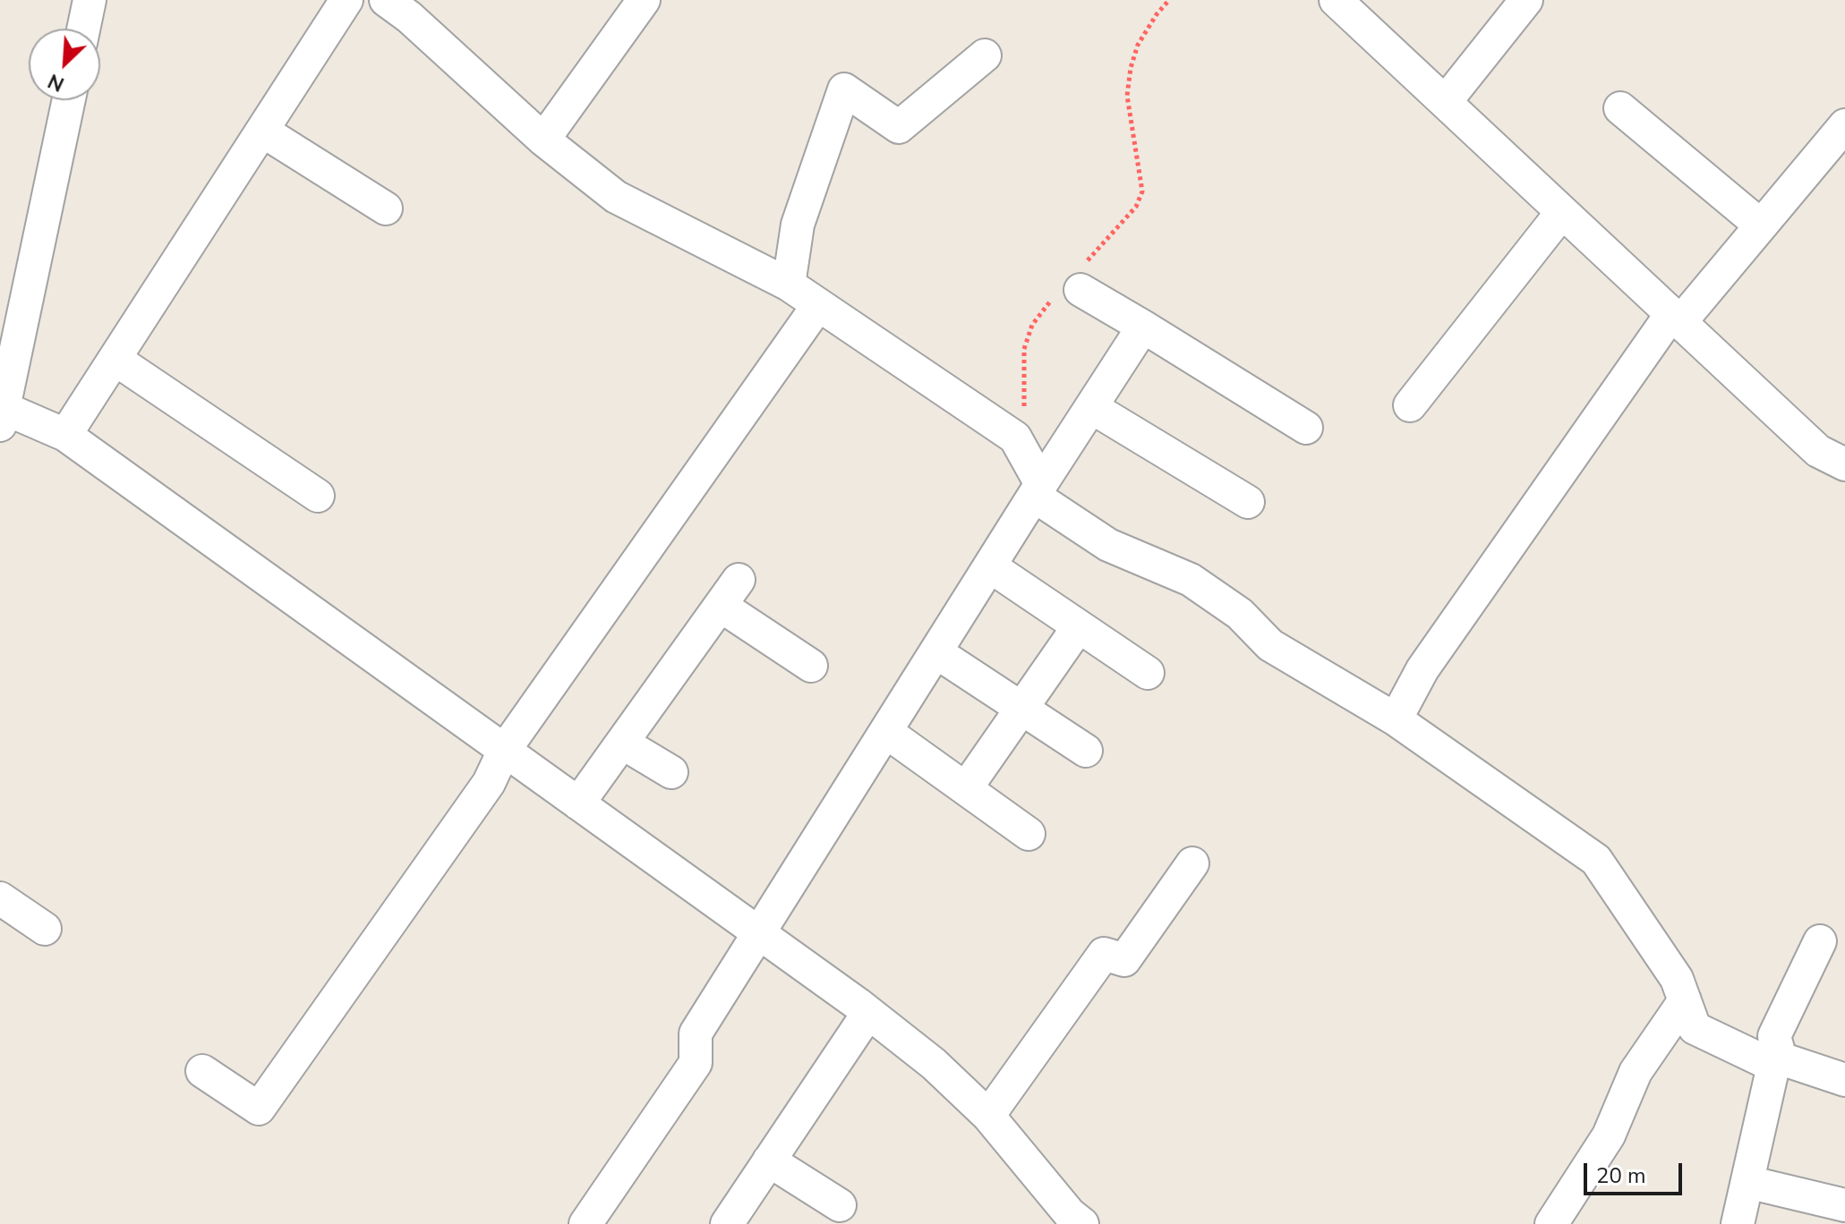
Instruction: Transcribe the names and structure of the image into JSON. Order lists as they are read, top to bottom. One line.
{"scale_bar":"20 m","north":"bottom left"}
